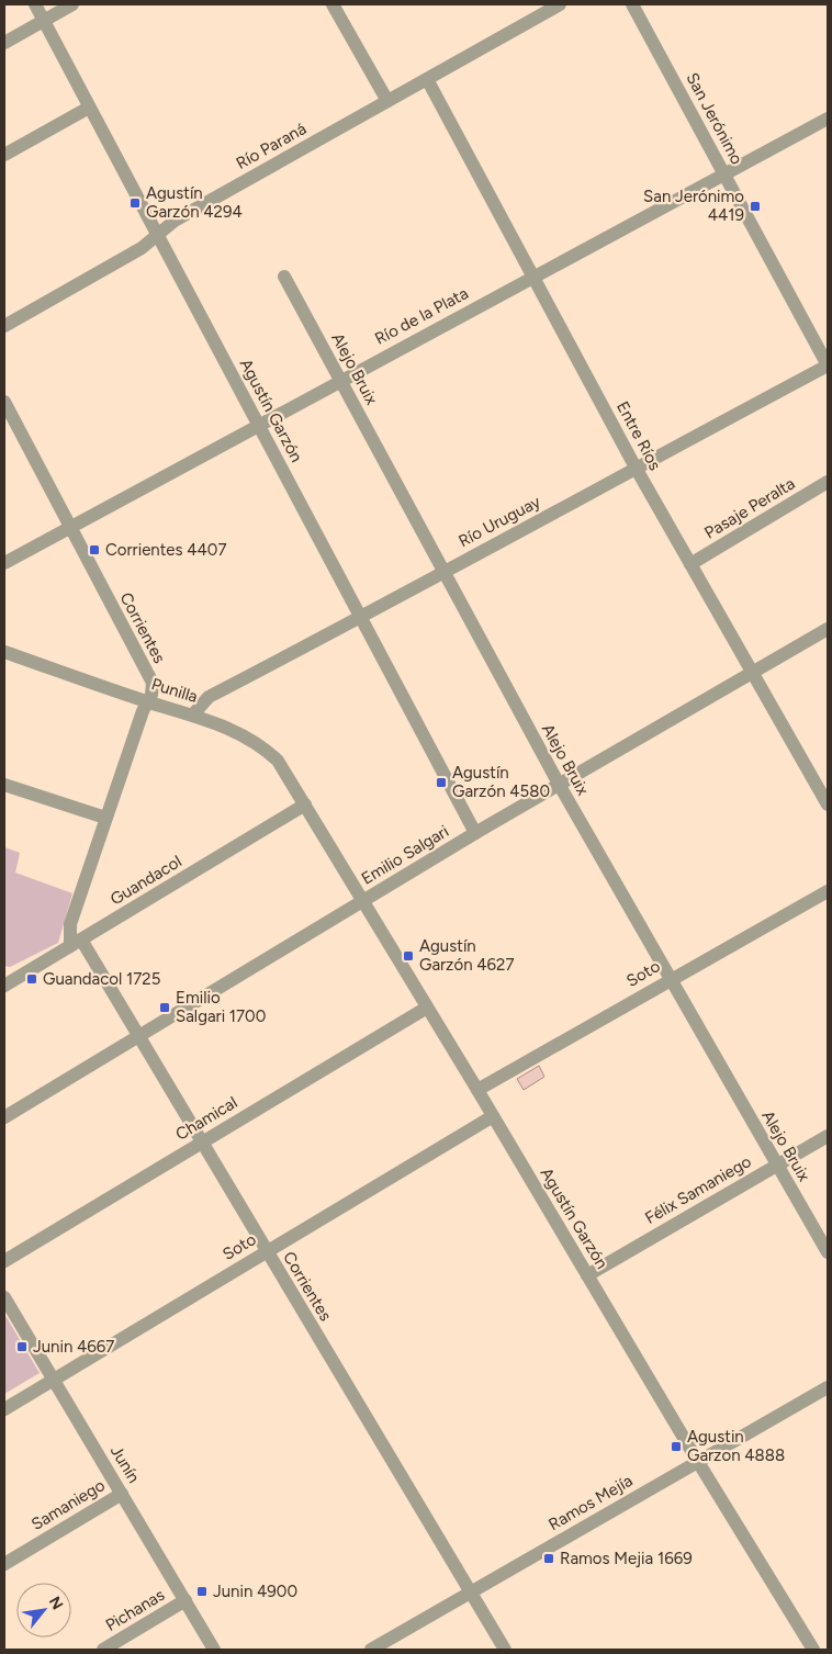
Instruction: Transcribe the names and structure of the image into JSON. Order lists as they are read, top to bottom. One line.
{"streets":{"street":["San Jerónimo","Río Paraná","Río de la Plata","Alejo Bruix","Agustín Garzón","Entre Ríos","Pasaje Peralta","Río Uruguay","Corrientes","Punilla","Emilio Salgari","Guandacol","Soto","Chamical","Félix Samaniego","Junín","Ramos Mejía","Samaniego","Pichanas"]},"crossings":[["San Jerónimo","Río de la Plata"],["San Jerónimo","Río Uruguay"],["Río Paraná","Agustín Garzón"],["Río Paraná","Entre Ríos"],["Río de la Plata","Alejo Bruix"],["Río de la Plata","Agustín Garzón"],["Río de la Plata","Entre Ríos"],["Río de la Plata","Corrientes"],["Alejo Bruix","Río Uruguay"],["Alejo Bruix","Emilio Salgari"],["Alejo Bruix","Soto"],["Alejo Bruix","Félix Samaniego"],["Agustín Garzón","Río Uruguay"],["Agustín Garzón","Punilla"],["Agustín Garzón","Emilio Salgari"],["Agustín Garzón","Guandacol"],["Agustín Garzón","Soto"],["Agustín Garzón","Chamical"],["Agustín Garzón","Félix Samaniego"],["Agustín Garzón","Ramos Mejía"],["Entre Ríos","Pasaje Peralta"],["Entre Ríos","Río Uruguay"],["Entre Ríos","Emilio Salgari"],["Río Uruguay","Punilla"],["Corrientes","Punilla"],["Corrientes","Emilio Salgari"],["Corrientes","Guandacol"],["Corrientes","Soto"],["Corrientes","Chamical"],["Corrientes","Ramos Mejía"],["Punilla","Guandacol"],["Soto","Junín"],["Junín","Samaniego"],["Junín","Pichanas"]],"places":{"transit":["Agustín Garzón 4294","San Jerónimo 4419","Corrientes 4407","Agustín Garzón 4580","Agustín Garzón 4627","Guandacol 1725","Emilio Salgari 1700","Junin 4667","Agustin Garzon 4888","Ramos Mejia 1669","Junin 4900"]},"north":"top right"}
